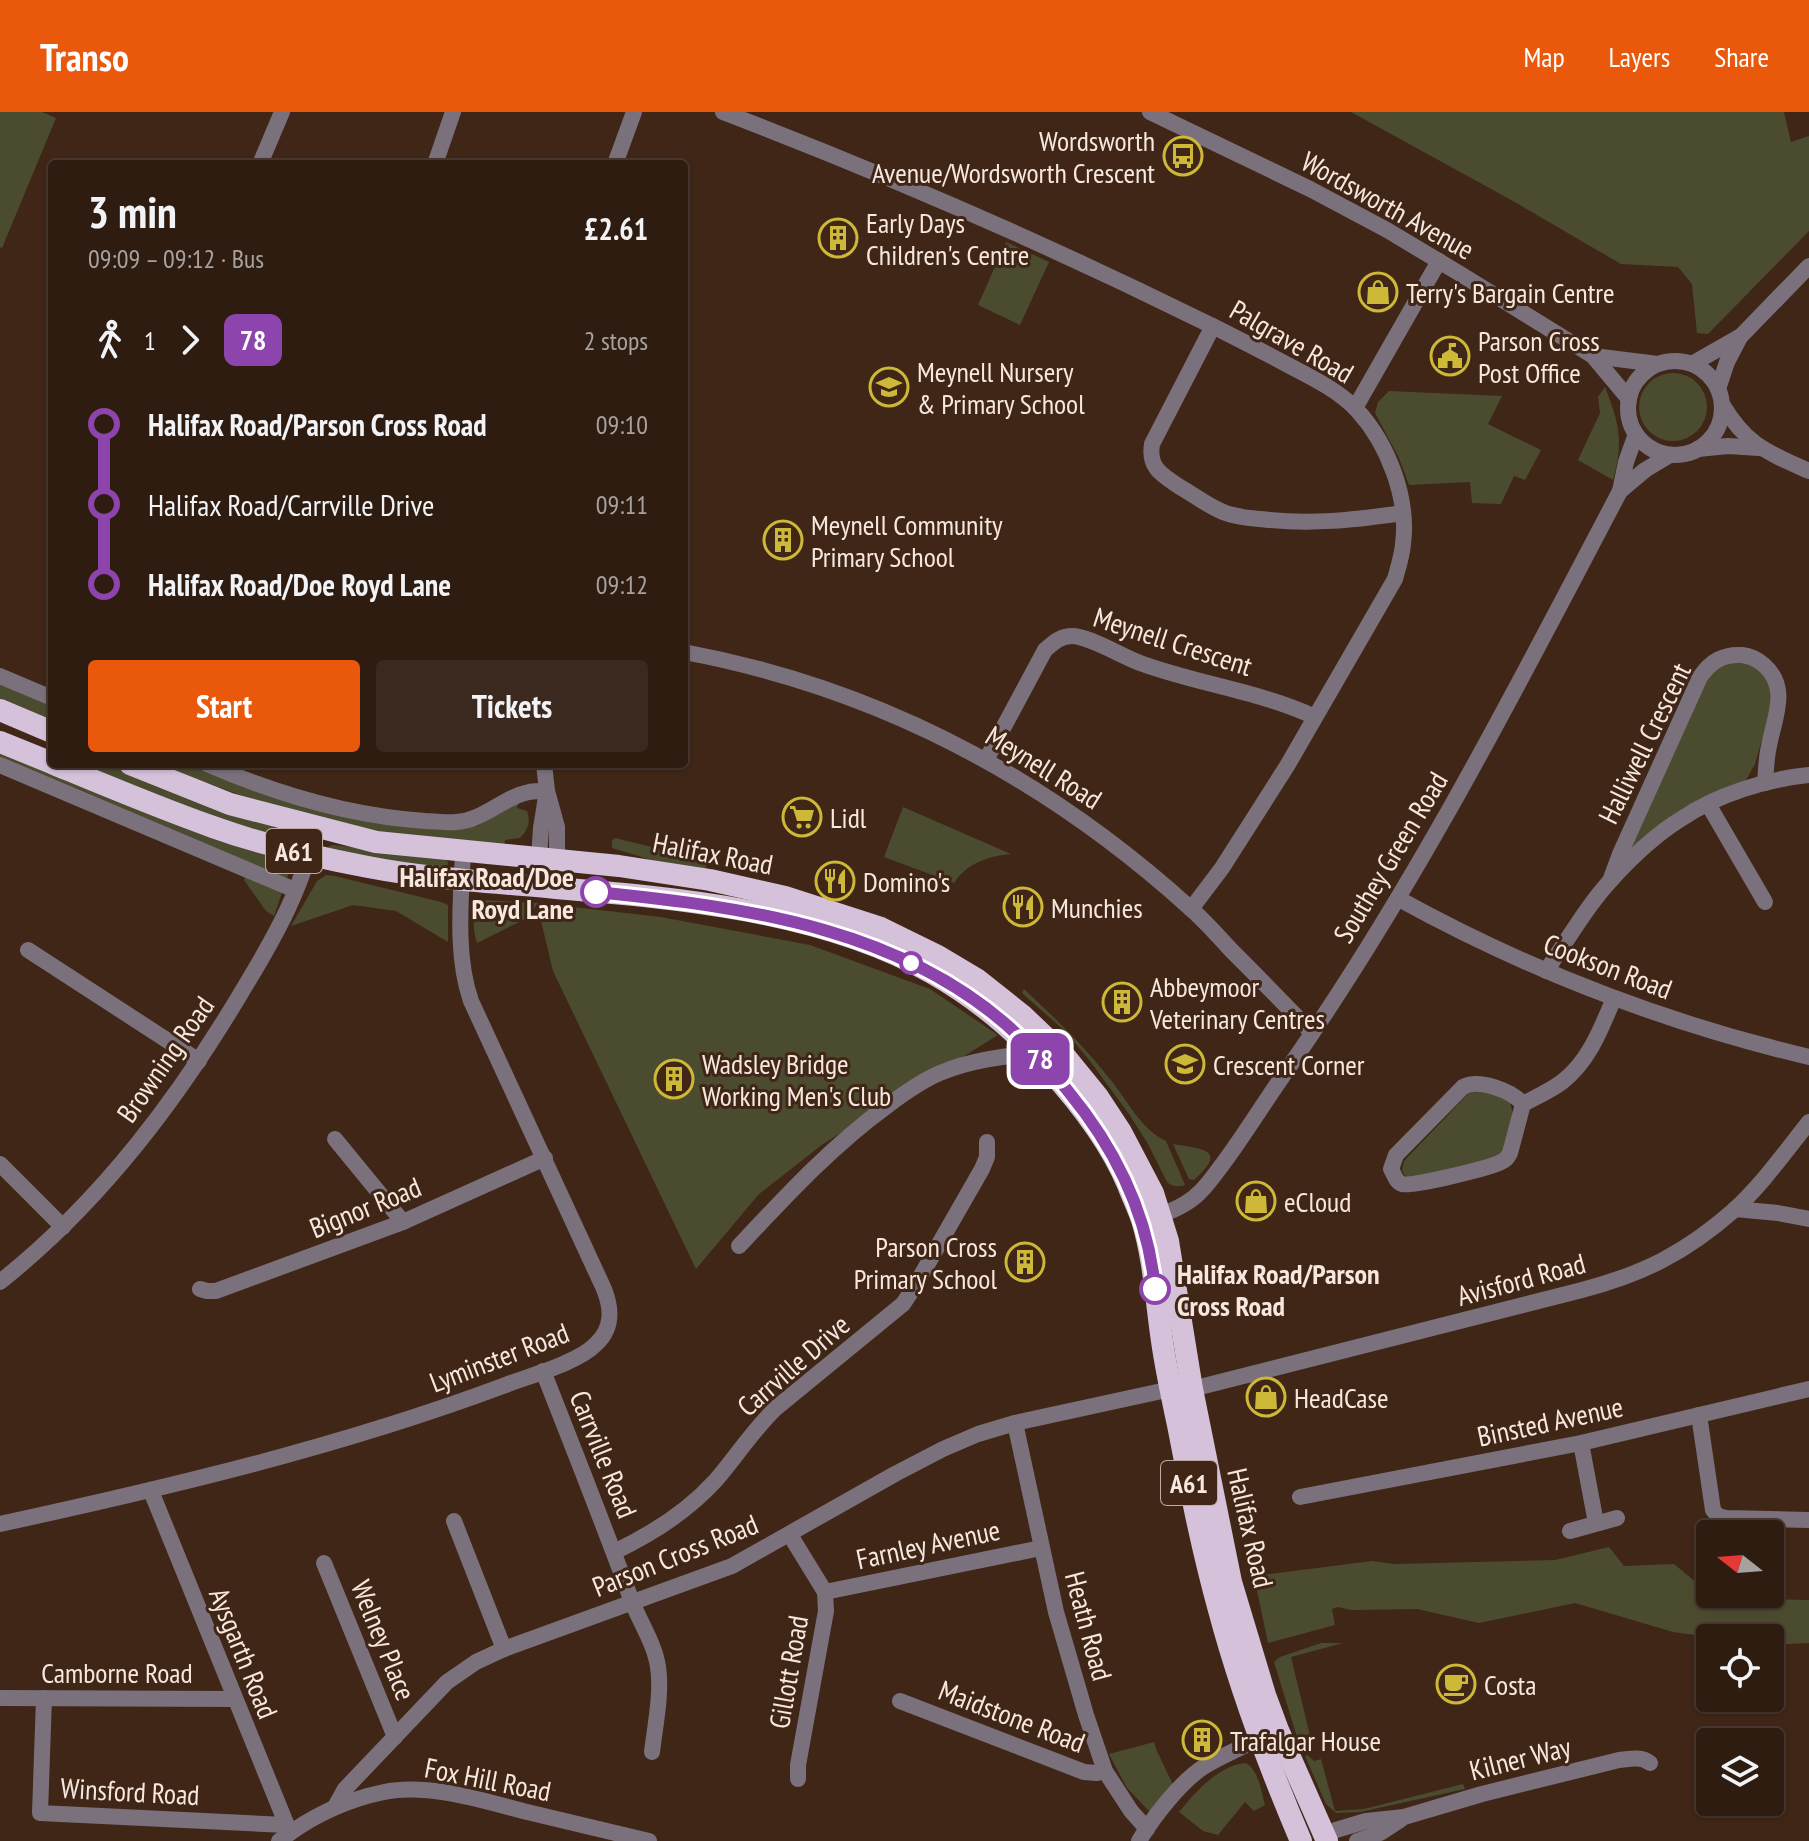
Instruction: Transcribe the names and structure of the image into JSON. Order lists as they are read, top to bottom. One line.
{"streets":{"highway":["A61","Halifax Road"],"street":["Wordsworth Avenue","Palgrave Road","Meynell Crescent","Halliwell Crescent","Meynell Road","Southey Green Road","Cookson Road","Browning Road","Bignor Road","Avisford Road","Lyminster Road","Carrville Drive","Binsted Avenue","Carrville Road","Farnley Avenue","Parson Cross Road","Heath Road","Welney Place","Aysgarth Road","Camborne Road","Gillott Road","Maidstone Road","Kilner Way","Fox Hill Road","Winsford Road"]},"crossings":[["Wordsworth Avenue","Southey Green Road"],["Palgrave Road","Meynell Crescent"],["Palgrave Road","Meynell Road"],["Meynell Crescent","Meynell Road"],["Halliwell Crescent","Cookson Road"],["Meynell Road","Southey Green Road"],["Halifax Road","Southey Green Road"],["Halifax Road","Browning Road"],["Halifax Road","Avisford Road"],["Halifax Road","Lyminster Road"],["Halifax Road","Parson Cross Road"],["Halifax Road","Kilner Way"],["Southey Green Road","Cookson Road"],["Bignor Road","Lyminster Road"],["Avisford Road","Parson Cross Road"],["Lyminster Road","Carrville Road"],["Lyminster Road","Aysgarth Road"],["Carrville Drive","Carrville Road"],["Carrville Road","Parson Cross Road"],["Farnley Avenue","Heath Road"],["Farnley Avenue","Gillott Road"],["Parson Cross Road","Heath Road"],["Parson Cross Road","Welney Place"],["Parson Cross Road","Gillott Road"],["Parson Cross Road","Fox Hill Road"],["Heath Road","Maidstone Road"],["Aysgarth Road","Camborne Road"],["Aysgarth Road","Fox Hill Road"],["Aysgarth Road","Winsford Road"],["Camborne Road","Winsford Road"],["Fox Hill Road","Winsford Road"]],"places":{"bus stop":["Wordsworth Avenue/Wordsworth Crescent"],"building":["Early Days Children's Centre","Meynell Community Primary School","Abbeymoor Veterinary Centres","Wadsley Bridge Working Men's Club","Parson Cross Primary School","Trafalgar House"],"shop":["Terry's Bargain Centre","eCloud","HeadCase"],"public building":["Parson Cross Post Office"],"school or university":["Meynell Nursery & Primary School","Crescent Corner"],"supermarket":["Lidl"],"restaurant":["Domino's","Munchies"],"other":["Halifax Road/Doe Royd Lane","Halifax Road/Parson Cross Road"],"cafe":["Costa"]},"lines":["bus line 78"],"north":"left","page":{"header":"Transo","nav":["Map","Layers","Share"],"on_map":"78","heading":["3 min","09:09 – 09:12 · Bus","£2.61"],"legs":["1","78","2 stops"],"list":[{"name":"Halifax Road/Parson Cross Road","value":"09:10"},{"name":"Halifax Road/Carrville Drive","value":"09:11"},{"name":"Halifax Road/Doe Royd Lane","value":"09:12"}],"buttons":["Start","Tickets"]}}
